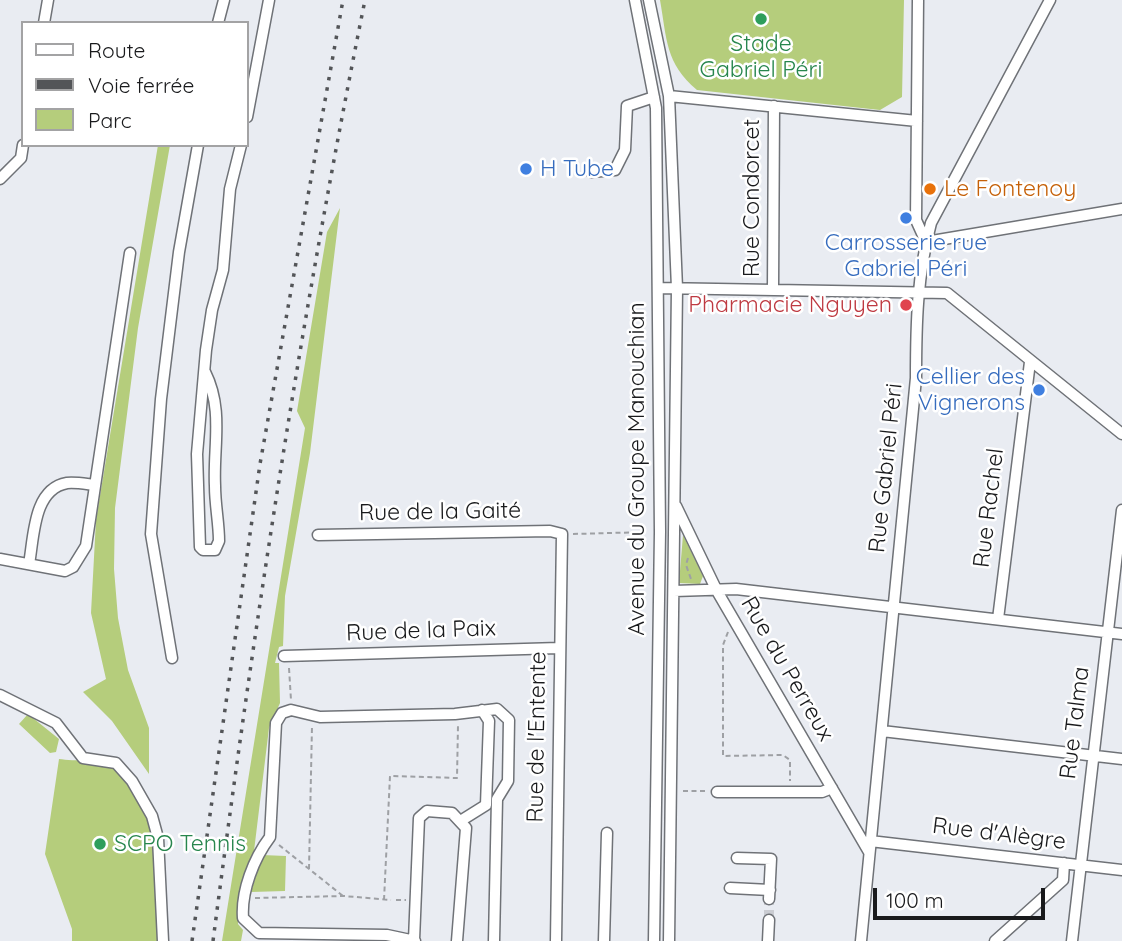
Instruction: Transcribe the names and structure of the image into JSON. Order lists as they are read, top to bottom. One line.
{"streets":{"street":["Rue Condorcet","Rue Gabriel Péri","Avenue du Groupe Manouchian","Rue Rachel","Rue de la Gaité","Rue de la Paix","Rue du Perreux","Rue Talma","Rue de l'Entente","Rue d'Alègre"]},"crossings":[["Rue Gabriel Péri","Rue du Perreux"],["Rue Gabriel Péri","Rue d'Alègre"],["Avenue du Groupe Manouchian","Rue du Perreux"],["Rue de la Gaité","Rue de l'Entente"],["Rue de la Paix","Rue de l'Entente"],["Rue du Perreux","Rue d'Alègre"],["Rue Talma","Rue d'Alègre"]],"places":["Stade Gabriel Péri","H Tube","Le Fontenoy","Carrosserie rue Gabriel Péri","Pharmacie Nguyen","Cellier des Vignerons","SCPO Tennis"],"legend":["Route","Voie ferrée","Parc"],"scale_bar":"100 m"}
